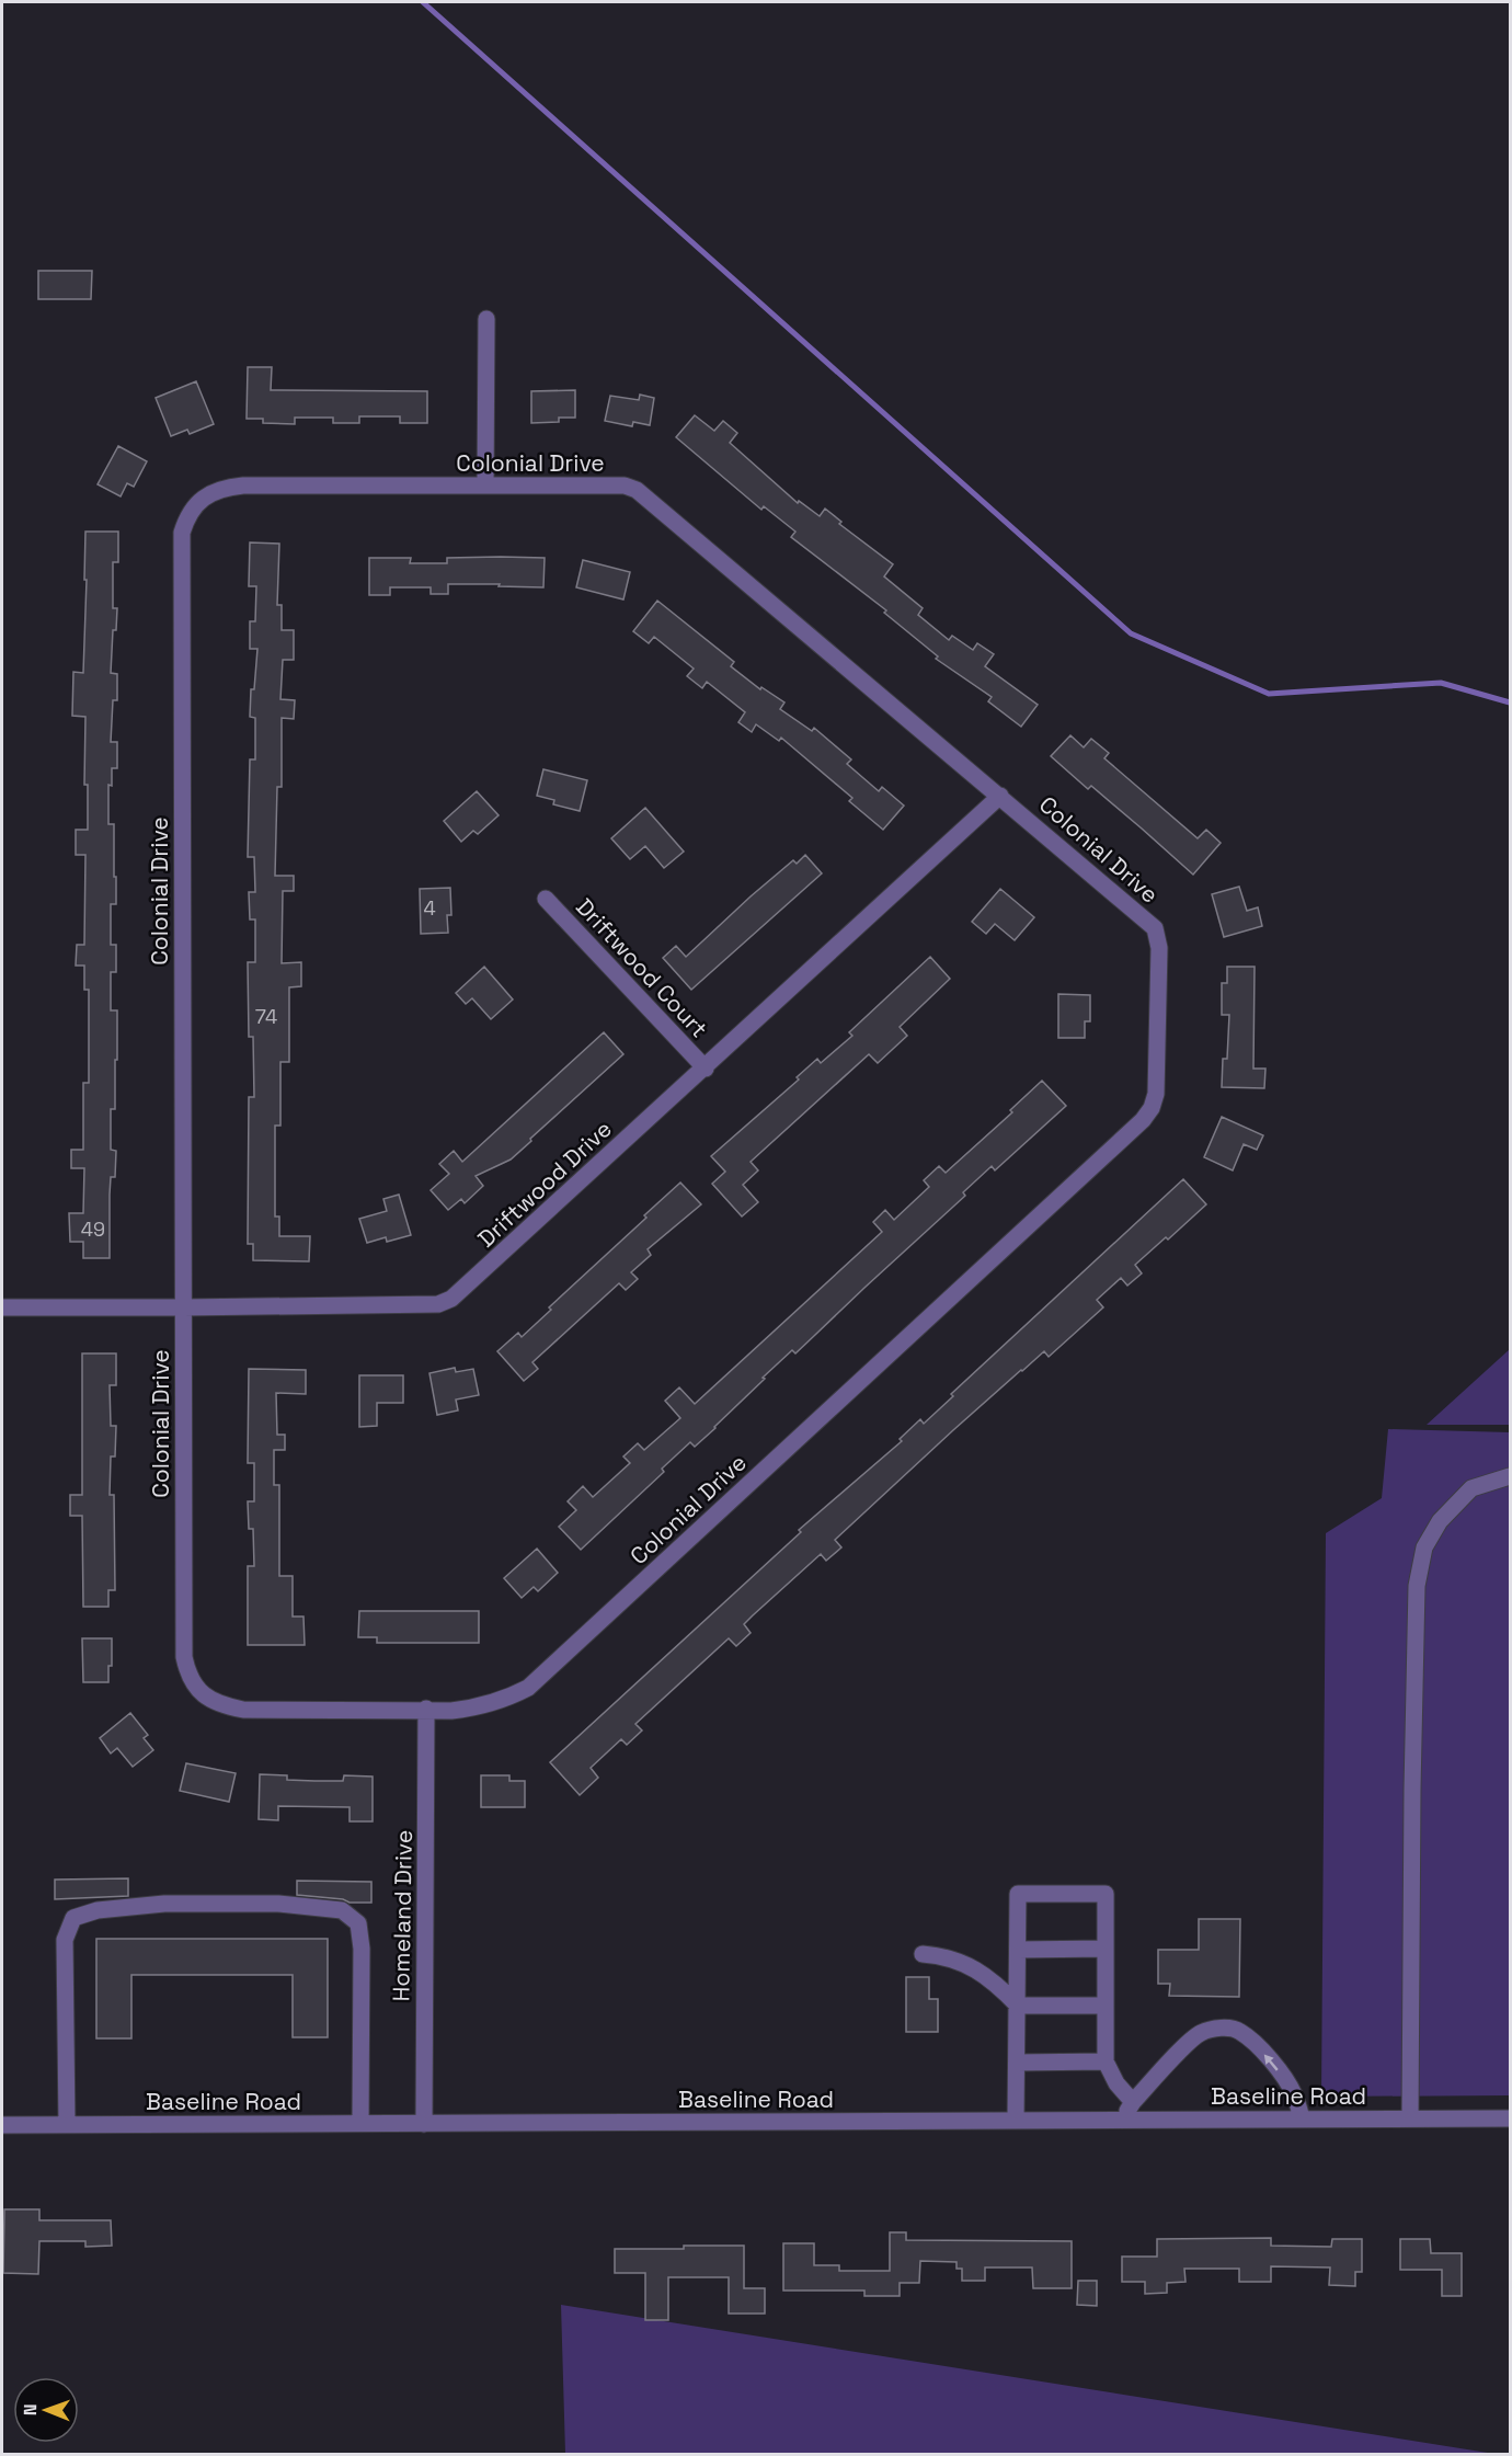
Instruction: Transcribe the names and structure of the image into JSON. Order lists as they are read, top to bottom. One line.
{"streets":{"street":["Colonial Drive","Driftwood Court","Driftwood Drive","Homeland Drive","Baseline Road"]},"crossings":[["Colonial Drive","Driftwood Drive"],["Colonial Drive","Homeland Drive"],["Driftwood Court","Driftwood Drive"],["Homeland Drive","Baseline Road"]],"house_numbers":["4","74","49"],"north":"left"}
